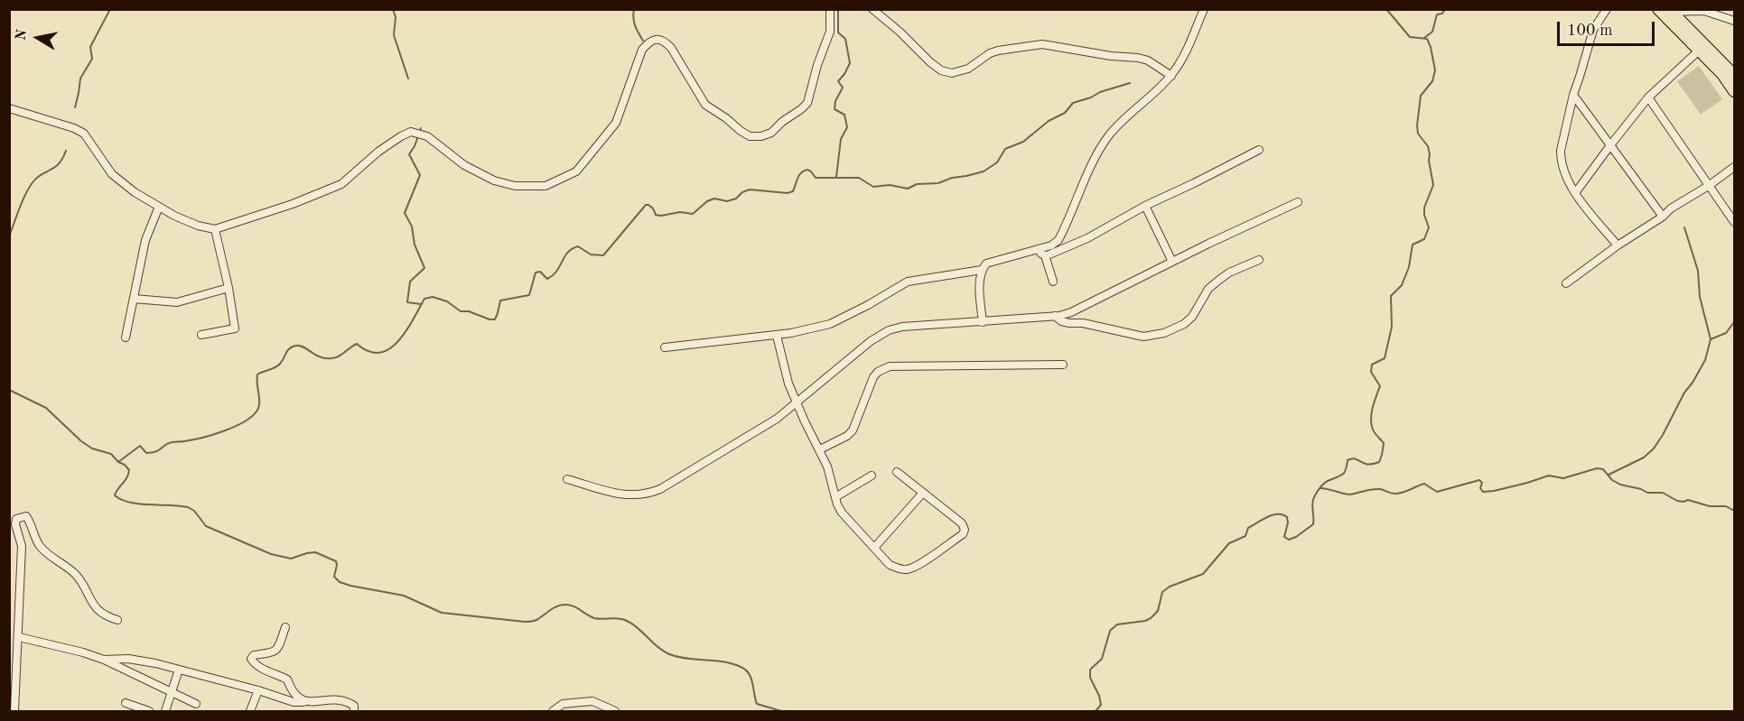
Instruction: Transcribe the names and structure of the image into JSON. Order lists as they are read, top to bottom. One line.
{"scale_bar":"100 m","north":"left"}
